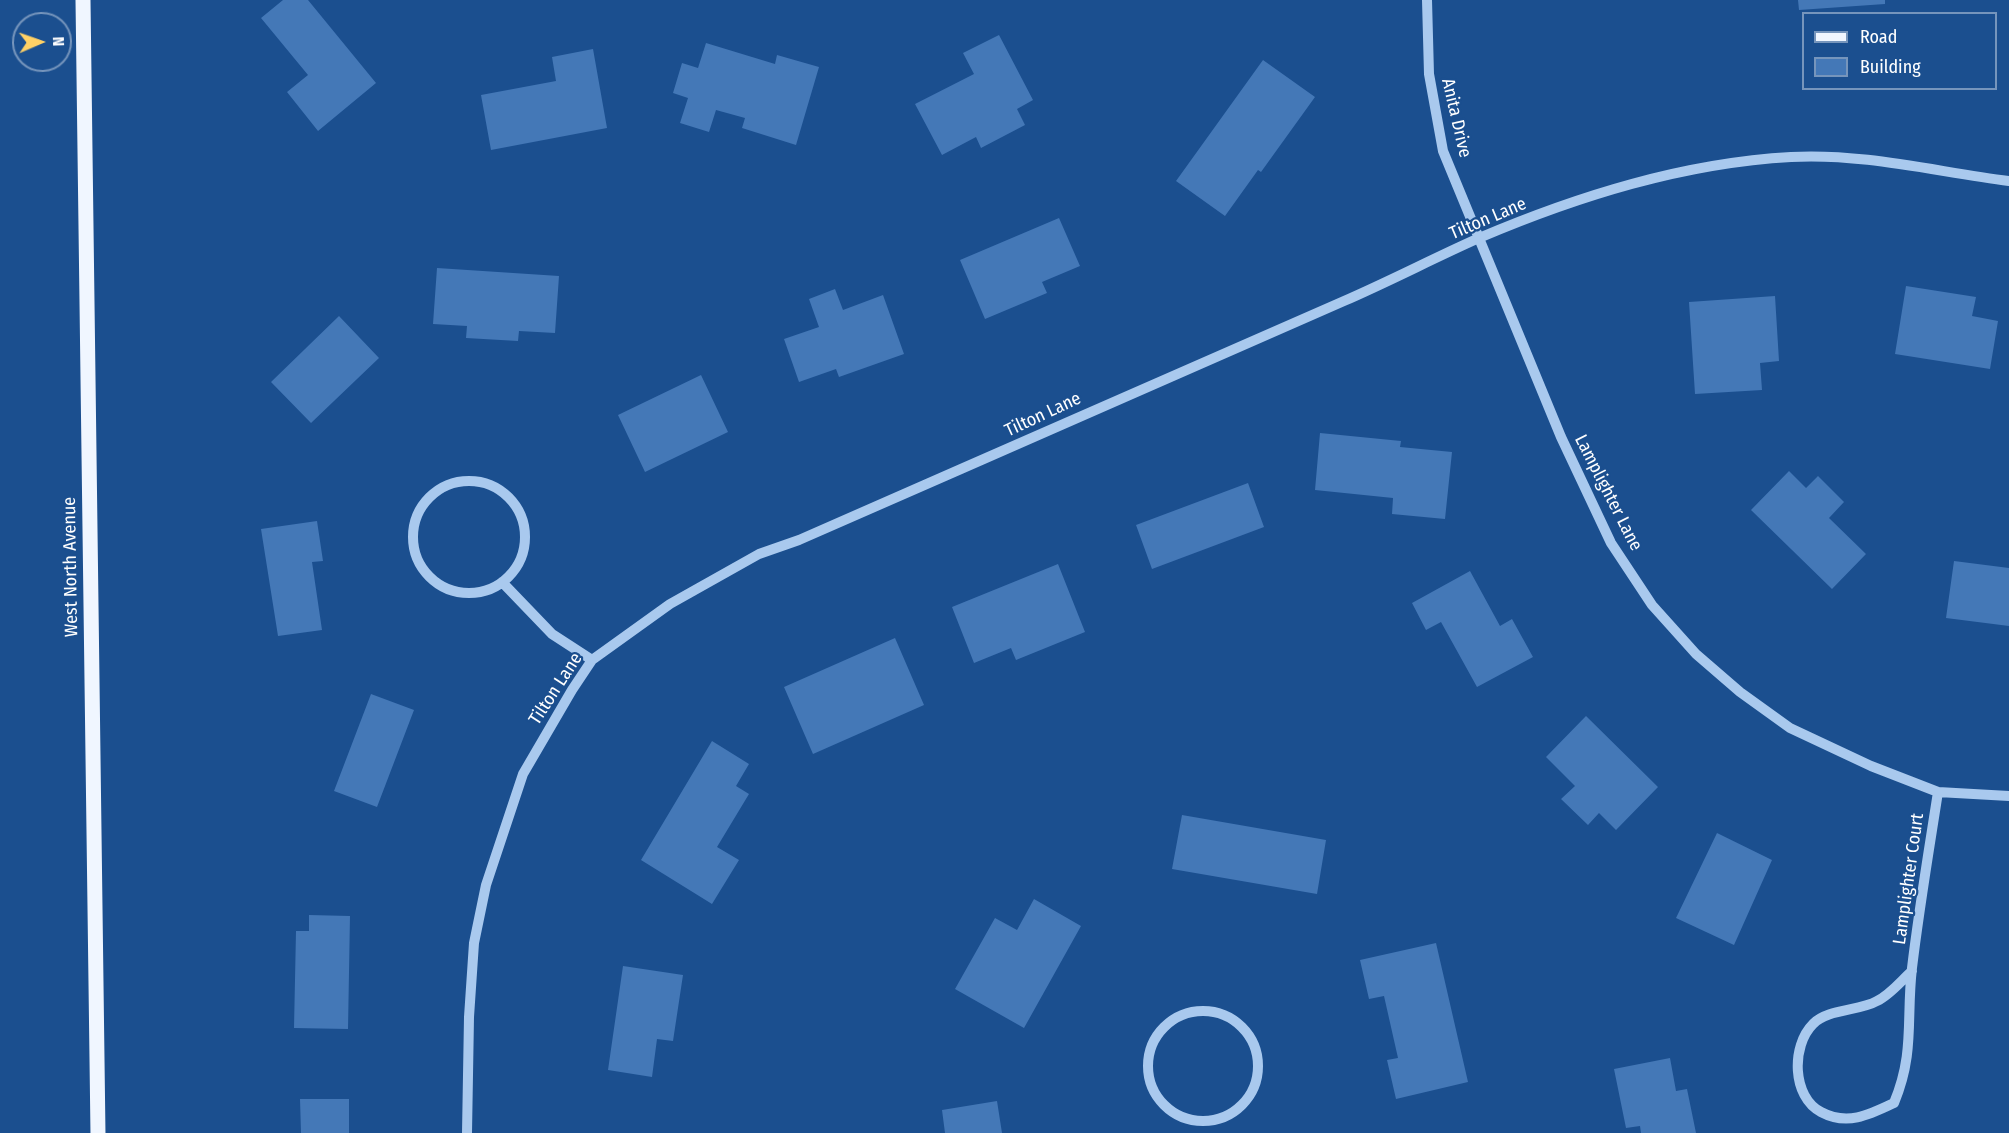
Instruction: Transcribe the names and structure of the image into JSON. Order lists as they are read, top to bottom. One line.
{"streets":{"main road":["West North Avenue"],"street":["Anita Drive","Tilton Lane","Lamplighter Lane","Lamplighter Court"]},"crossings":[["Anita Drive","Tilton Lane"],["Anita Drive","Lamplighter Lane"],["Tilton Lane","Lamplighter Lane"],["Lamplighter Lane","Lamplighter Court"]],"legend":["Road","Building"],"north":"right"}
